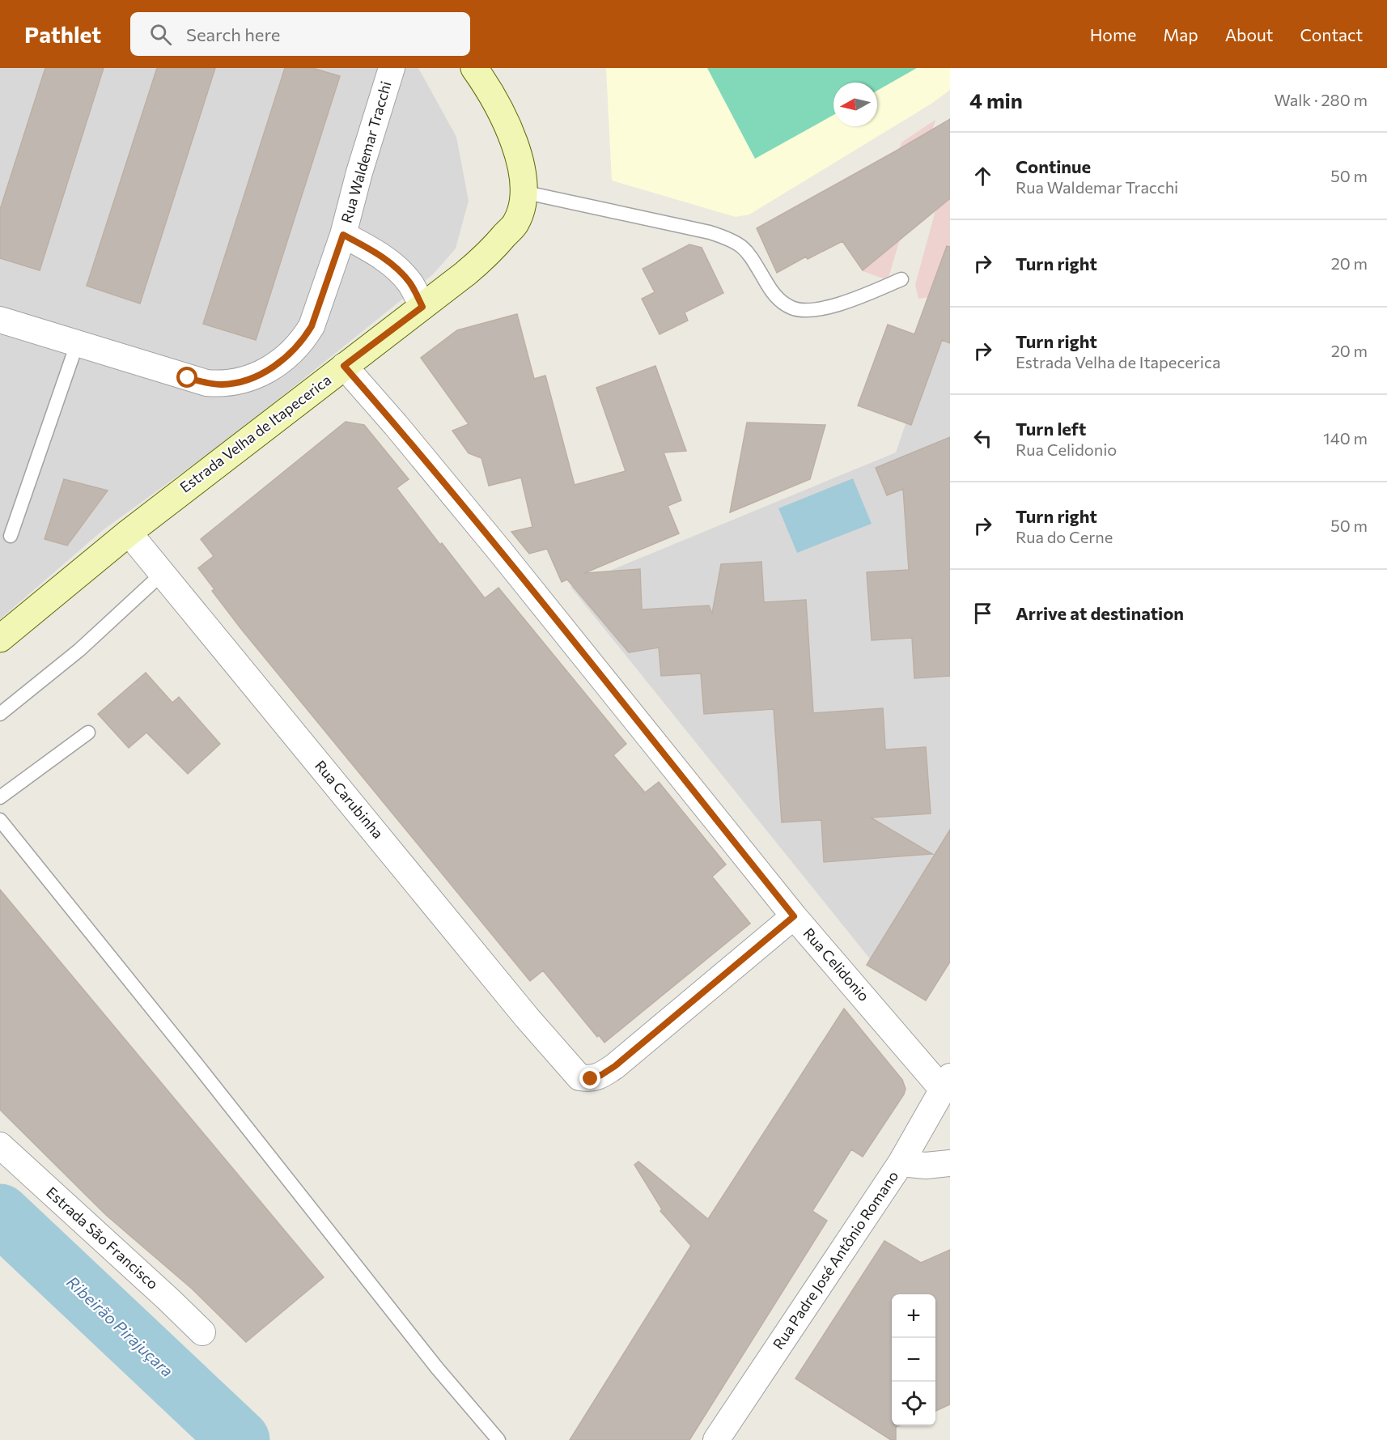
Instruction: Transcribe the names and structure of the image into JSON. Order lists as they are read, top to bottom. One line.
{"streets":{"main road":["Estrada Velha de Itapecerica"],"street":["Rua Waldemar Tracchi","Rua Carubinha","Rua Celidonio","Estrada São Francisco","Rua Padre José Antônio Romano"]},"crossings":[["Estrada Velha de Itapecerica","Rua Carubinha"],["Estrada Velha de Itapecerica","Rua Celidonio"],["Rua Carubinha","Rua Celidonio"],["Rua Celidonio","Rua Padre José Antônio Romano"]],"water":["Ribeirão Pirajuçara"],"north":"left","page":{"header":"Pathlet","search":"Search here","nav":["Home","Map","About","Contact"],"heading":["4 min","Walk · 280 m"],"list":[["Continue","Rua Waldemar Tracchi","50 m"],["Turn right","20 m"],["Turn right","Estrada Velha de Itapecerica","20 m"],["Turn left","Rua Celidonio","140 m"],["Turn right","Rua do Cerne","50 m"],"Arrive at destination"],"map_buttons":["+","−"]}}
